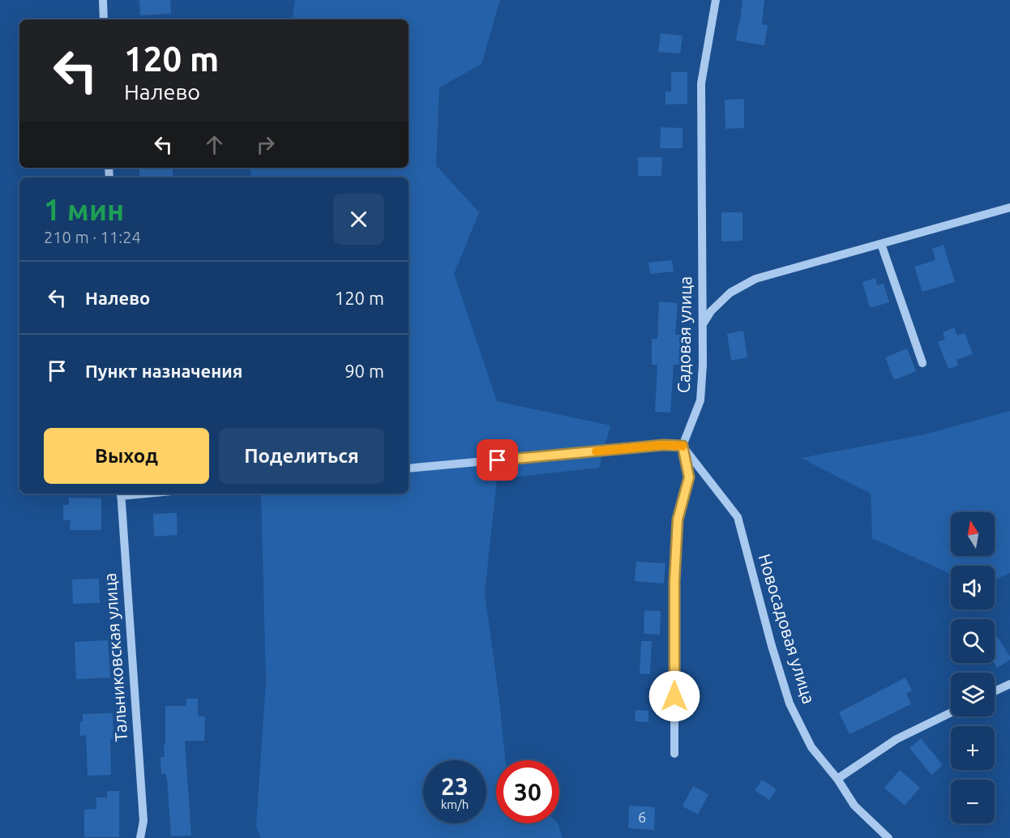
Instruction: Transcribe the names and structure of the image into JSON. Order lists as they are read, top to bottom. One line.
{"streets":{"street":["Садовая улица","Новосадовая улица","Тальниковская улица"]},"crossings":[["Садовая улица","Новосадовая улица"]],"house_numbers":["6"],"north":"top","page":{"turn":["120 m","Налево"],"heading":["1 мин","210 m · 11:24"],"list":[{"name":"Налево","value":"120 m"},{"name":"Пункт назначения","value":"90 m"}],"buttons":["Выход","Поделиться"],"map_buttons":["+","−"],"speed":"23 km/h","limit":"30"}}
